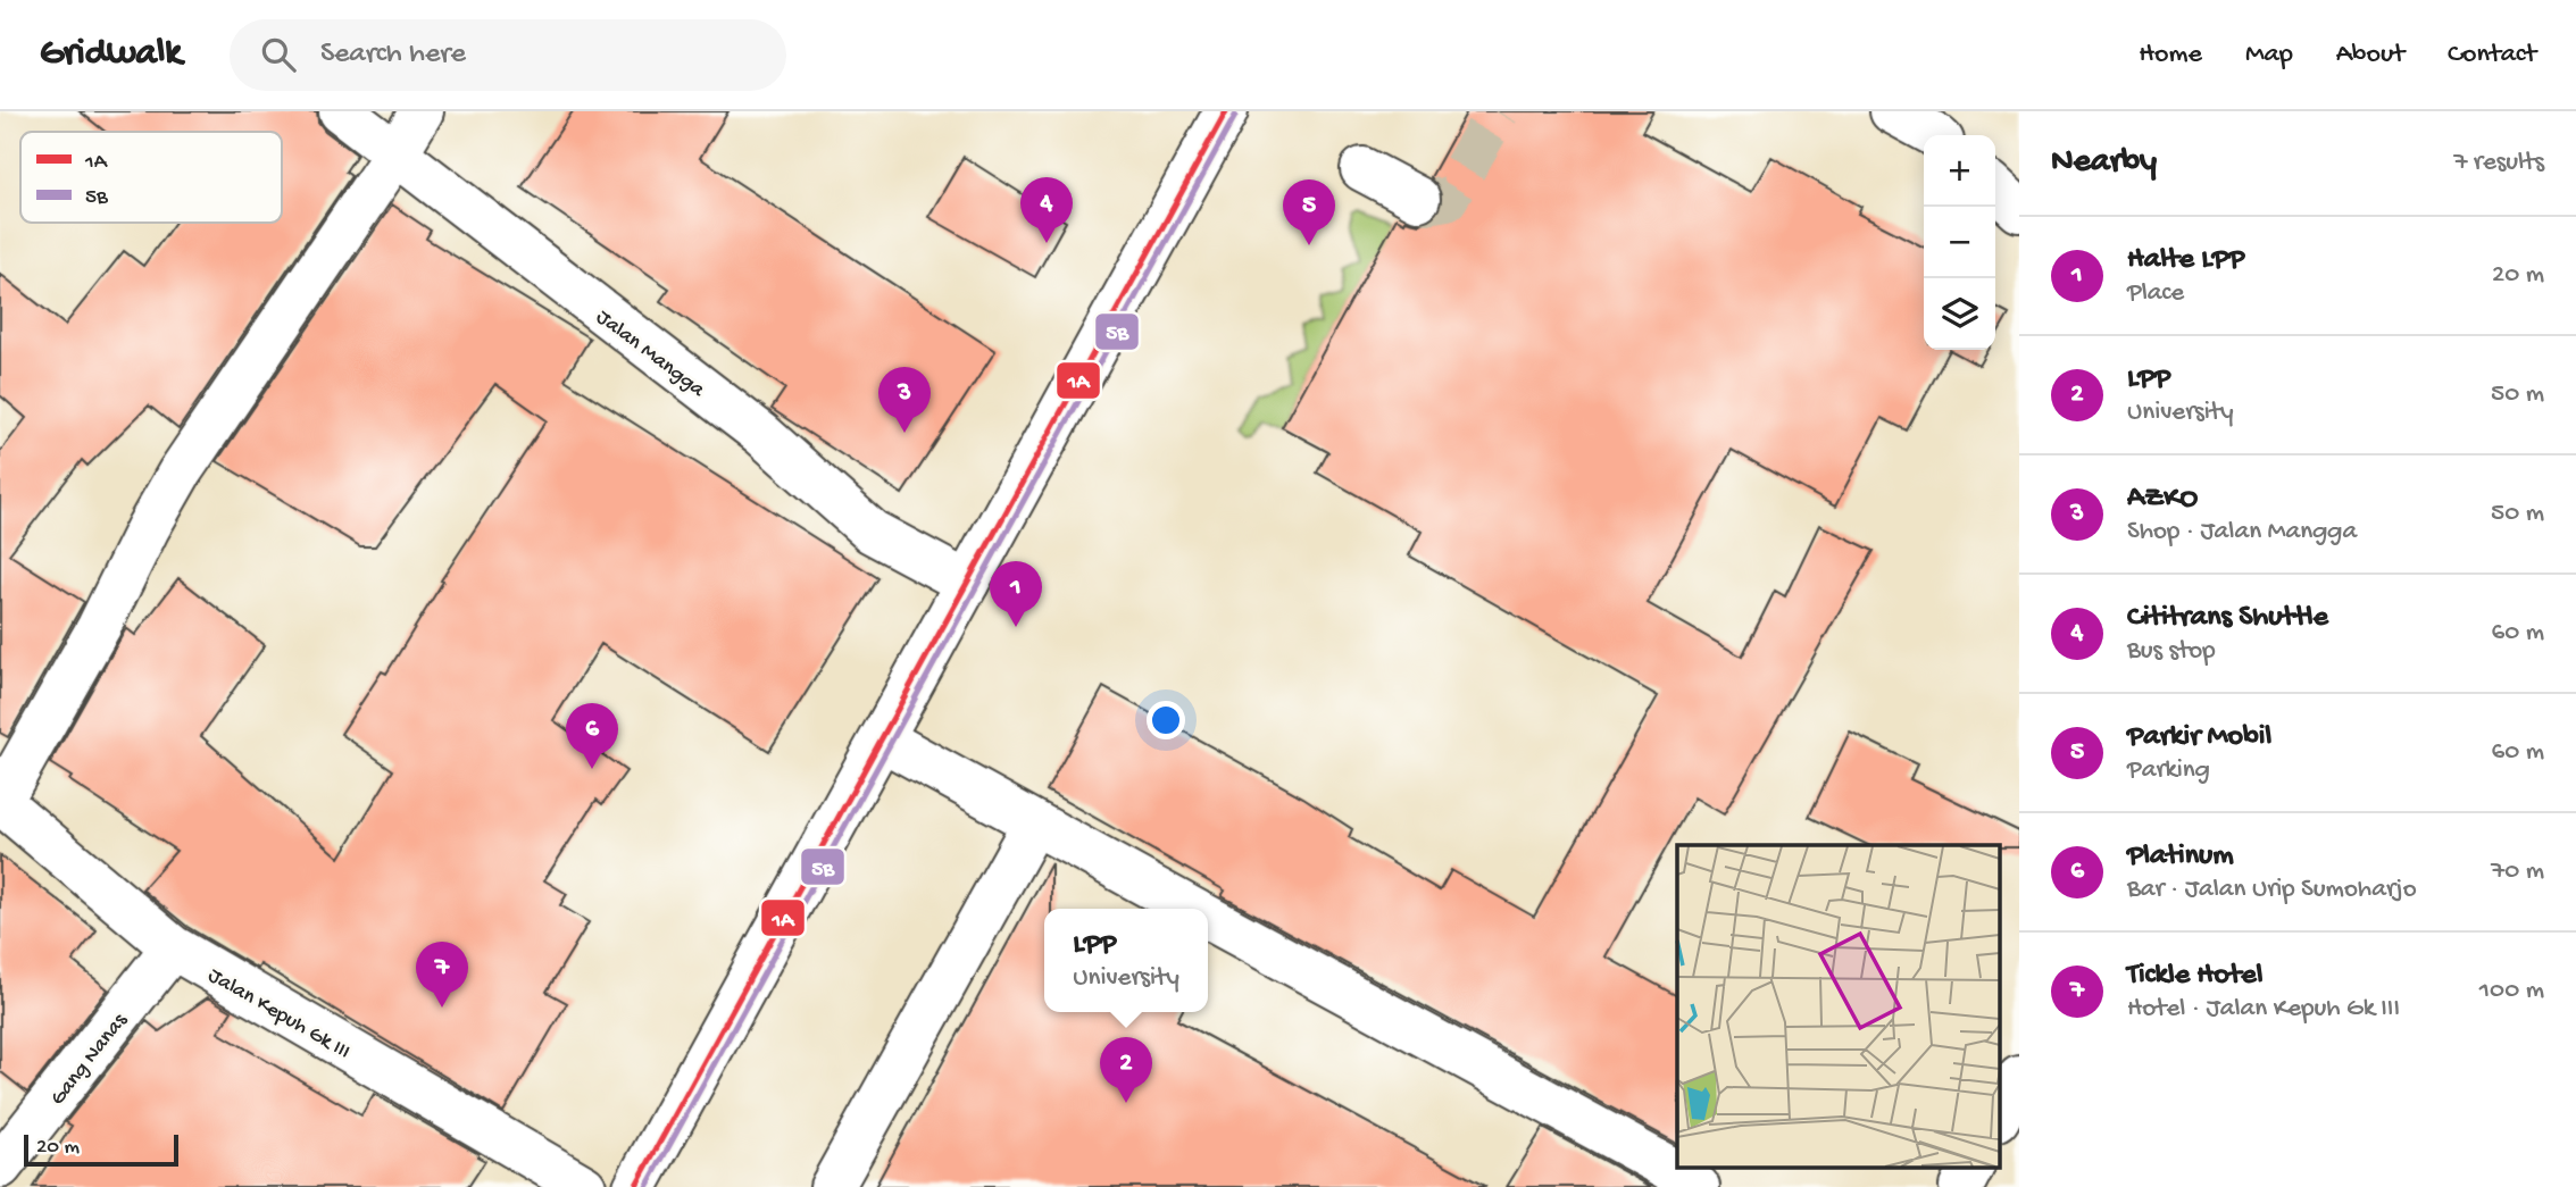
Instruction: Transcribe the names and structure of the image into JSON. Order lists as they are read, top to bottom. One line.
{"streets":{"street":["Jalan Mangga","Jalan Kepuh Gk III","Gang Nanas"]},"crossings":[["Jalan Kepuh Gk III","Gang Nanas"]],"lines":["transit line 1A","transit line 5B"],"legend":["1A","5B"],"scale_bar":"20 m","page":{"header":"Gridwalk","search":"Search here","nav":["Home","Map","About","Contact"],"heading":["Nearby","7 results"],"map_buttons":["+","−"],"pins":["4","5","3","1","6","7","2"],"list":[{"mark":"1","name":"Halte LPP","note":"Place","value":"20 m"},{"mark":"2","name":"LPP","note":"University","value":"50 m"},{"mark":"3","name":"AZKO","note":"Shop · Jalan Mangga","value":"50 m"},{"mark":"4","name":"Cititrans Shuttle","note":"Bus stop","value":"60 m"},{"mark":"5","name":"Parkir Mobil","note":"Parking","value":"60 m"},{"mark":"6","name":"Platinum","note":"Bar · Jalan Urip Sumoharjo","value":"70 m"},{"mark":"7","name":"Tickle Hotel","note":"Hotel · Jalan Kepuh Gk III","value":"100 m"}],"popup":["LPP","University"],"scale":"20 m"}}
